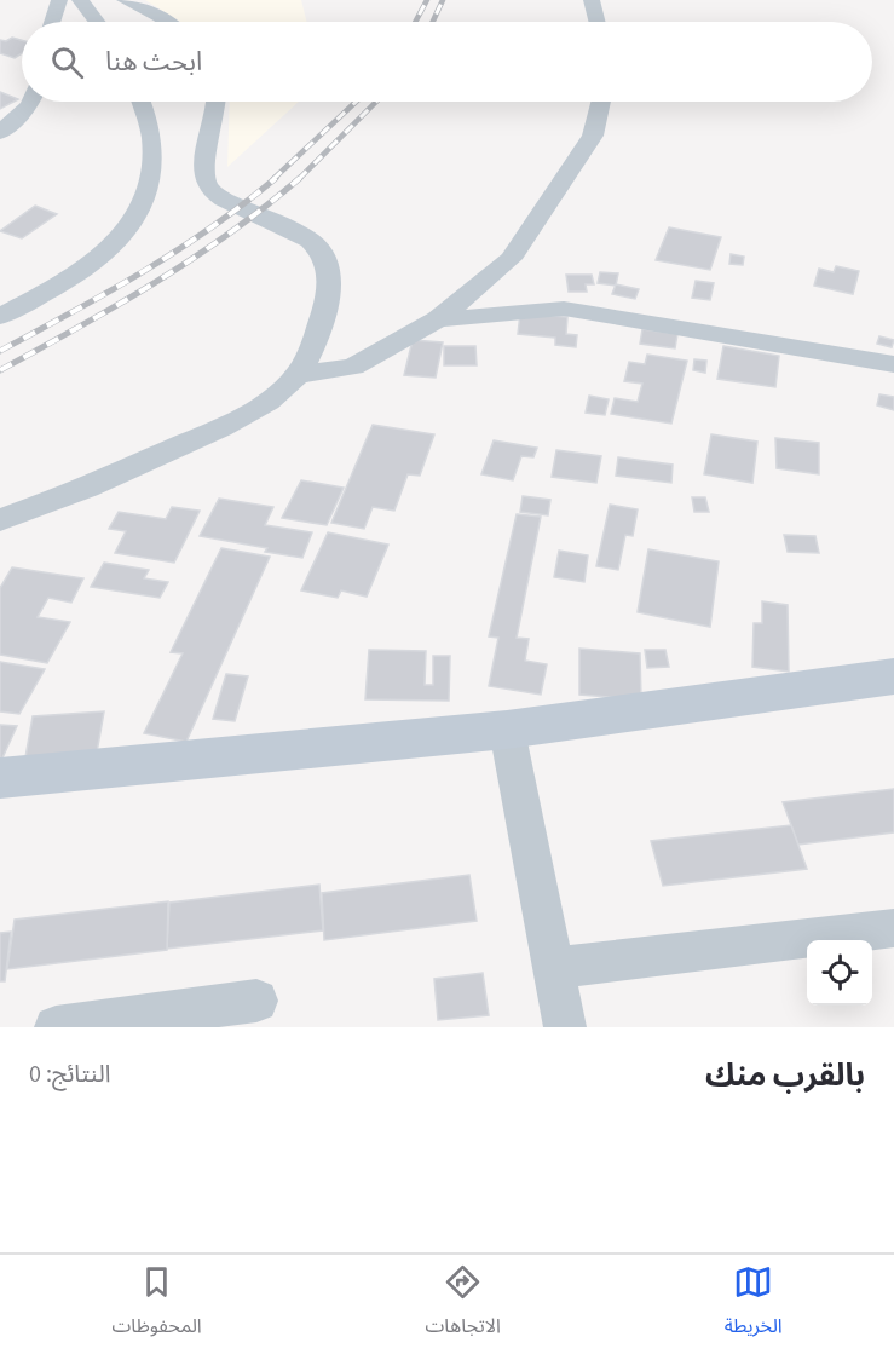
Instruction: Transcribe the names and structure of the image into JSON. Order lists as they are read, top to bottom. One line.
{"page":{"search":"ابحث هنا","heading":["بالقرب منك","النتائج: 0"],"nav":["الخريطة","الاتجاهات","المحفوظات"]}}
